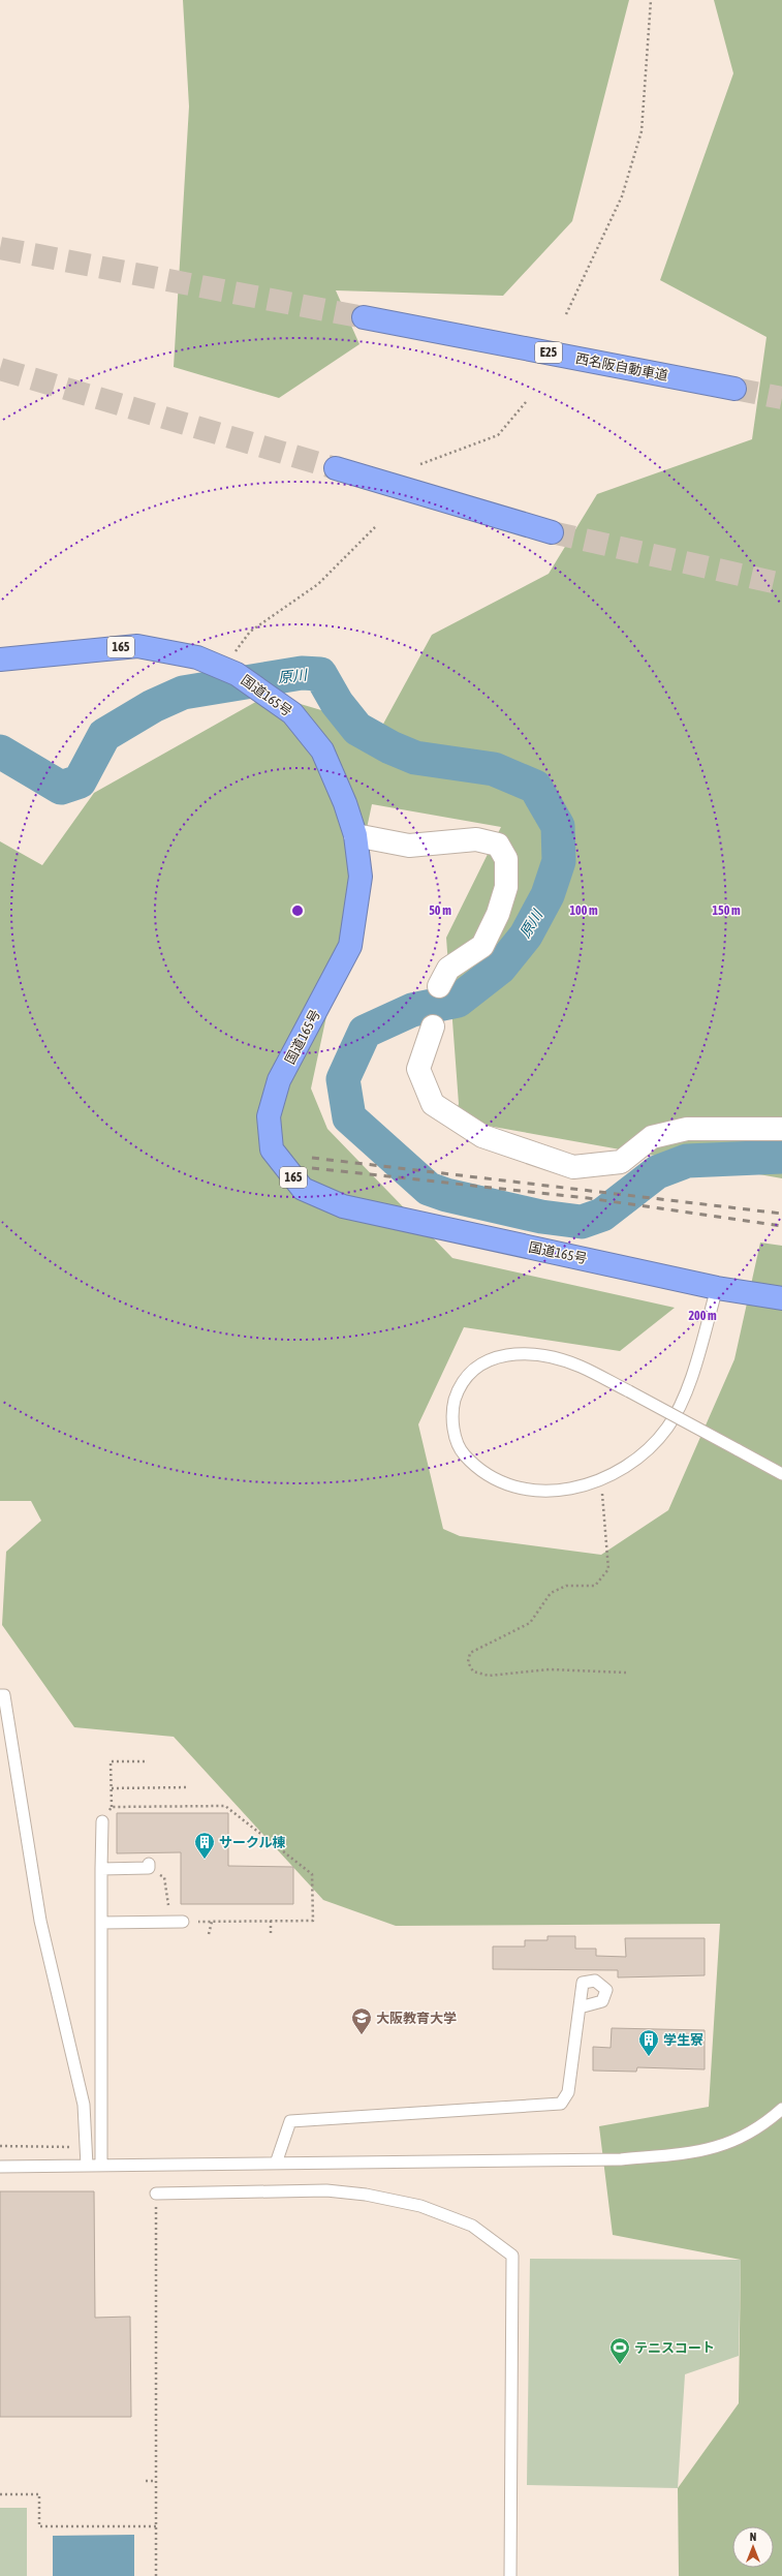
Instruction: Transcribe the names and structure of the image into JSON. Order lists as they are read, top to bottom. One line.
{"streets":{"highway":["E25","西名阪自動車道","165","国道165号"]},"water":["原川"],"places":{"building":["サークル棟","学生寮"],"school or university":["大阪教育大学"],"sports":["テニスコート"]},"north":"top","rings":["50 m","100 m","150 m","200 m"]}
